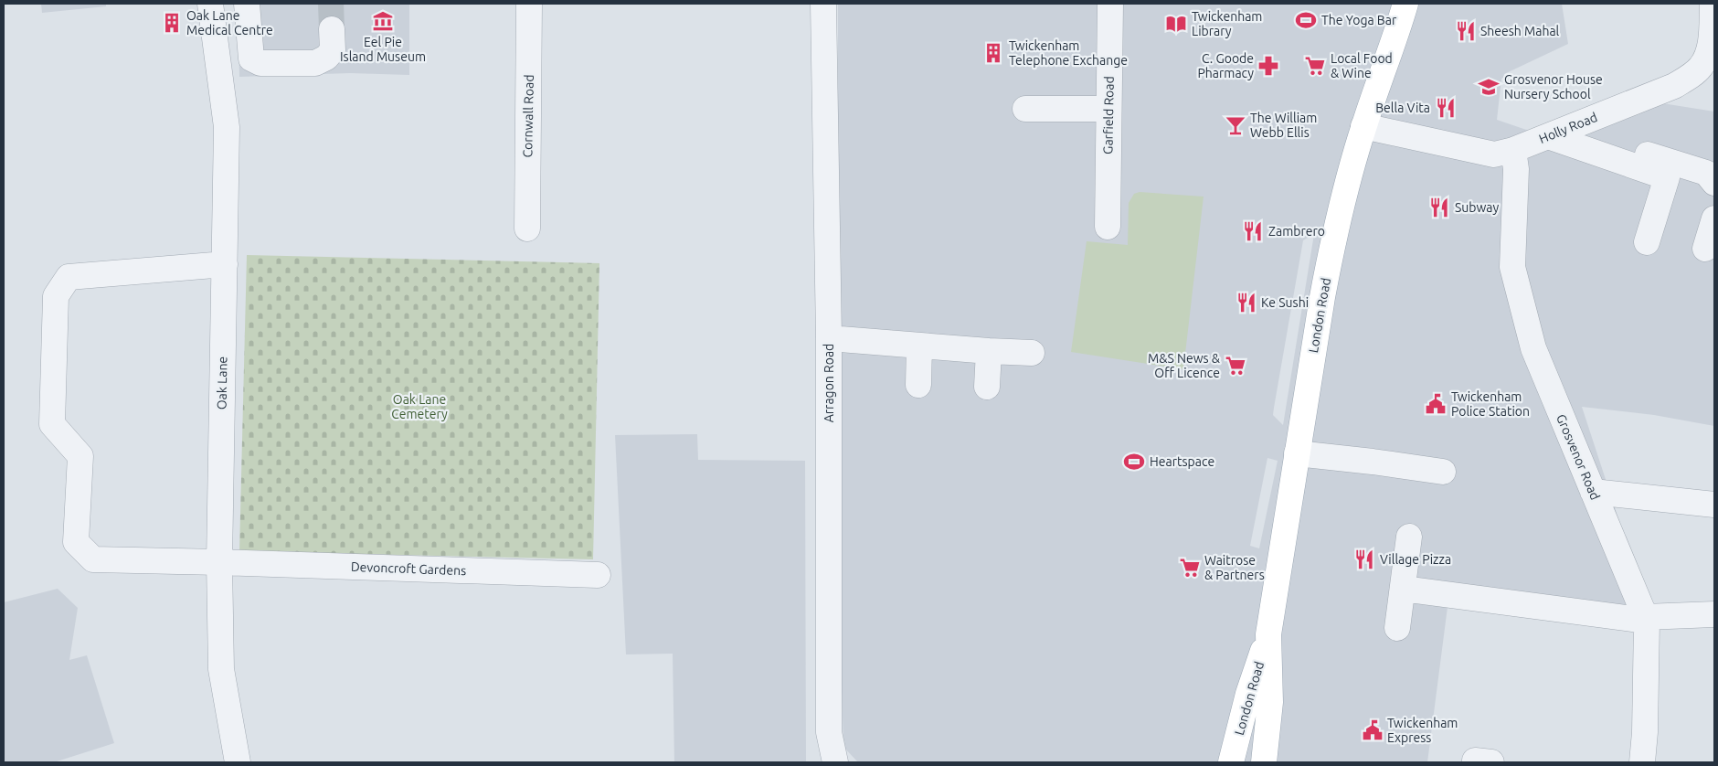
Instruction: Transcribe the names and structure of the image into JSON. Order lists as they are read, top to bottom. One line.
{"streets":{"main road":["London Road"],"street":["Garfield Road","Cornwall Road","Holly Road","Oak Lane","Arragon Road","Grosvenor Road","Devoncroft Gardens"]},"crossings":[["Holly Road","London Road"],["Holly Road","Grosvenor Road"],["Oak Lane","Devoncroft Gardens"]],"parks":["Oak Lane Cemetery"],"places":{"sports":["The Yoga Bar","Heartspace"],"museum":["Eel Pie Island Museum"],"building":["Oak Lane Medical Centre","Twickenham Telephone Exchange"],"library":["Twickenham Library"],"restaurant":["Sheesh Mahal","Bella Vita","Subway","Zambrero","Ke Sushi","Village Pizza"],"pharmacy":["C. Goode Pharmacy"],"supermarket":["Local Food & Wine","M&S News & Off Licence","Waitrose & Partners"],"school or university":["Grosvenor House Nursery School"],"bar":["The William Webb Ellis"],"public building":["Twickenham Police Station","Twickenham Express"]}}
